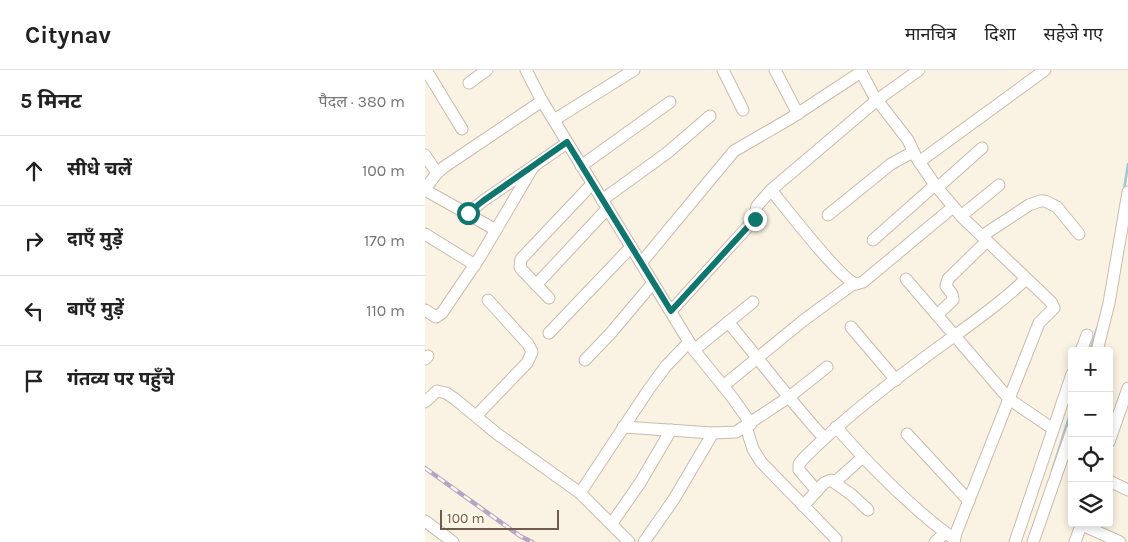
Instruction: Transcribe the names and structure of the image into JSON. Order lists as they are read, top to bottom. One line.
{"scale_bar":"100 m","page":{"header":"Citynav","nav":["मानचित्र","दिशा","सहेजे गए"],"heading":["5 मिनट","पैदल · 380 m"],"list":[["सीधे चलें","100 m"],["दाएँ मुड़ें","170 m"],["बाएँ मुड़ें","110 m"],"गंतव्य पर पहुँचे"],"map_buttons":["+","−"],"scale":"100 m"}}
